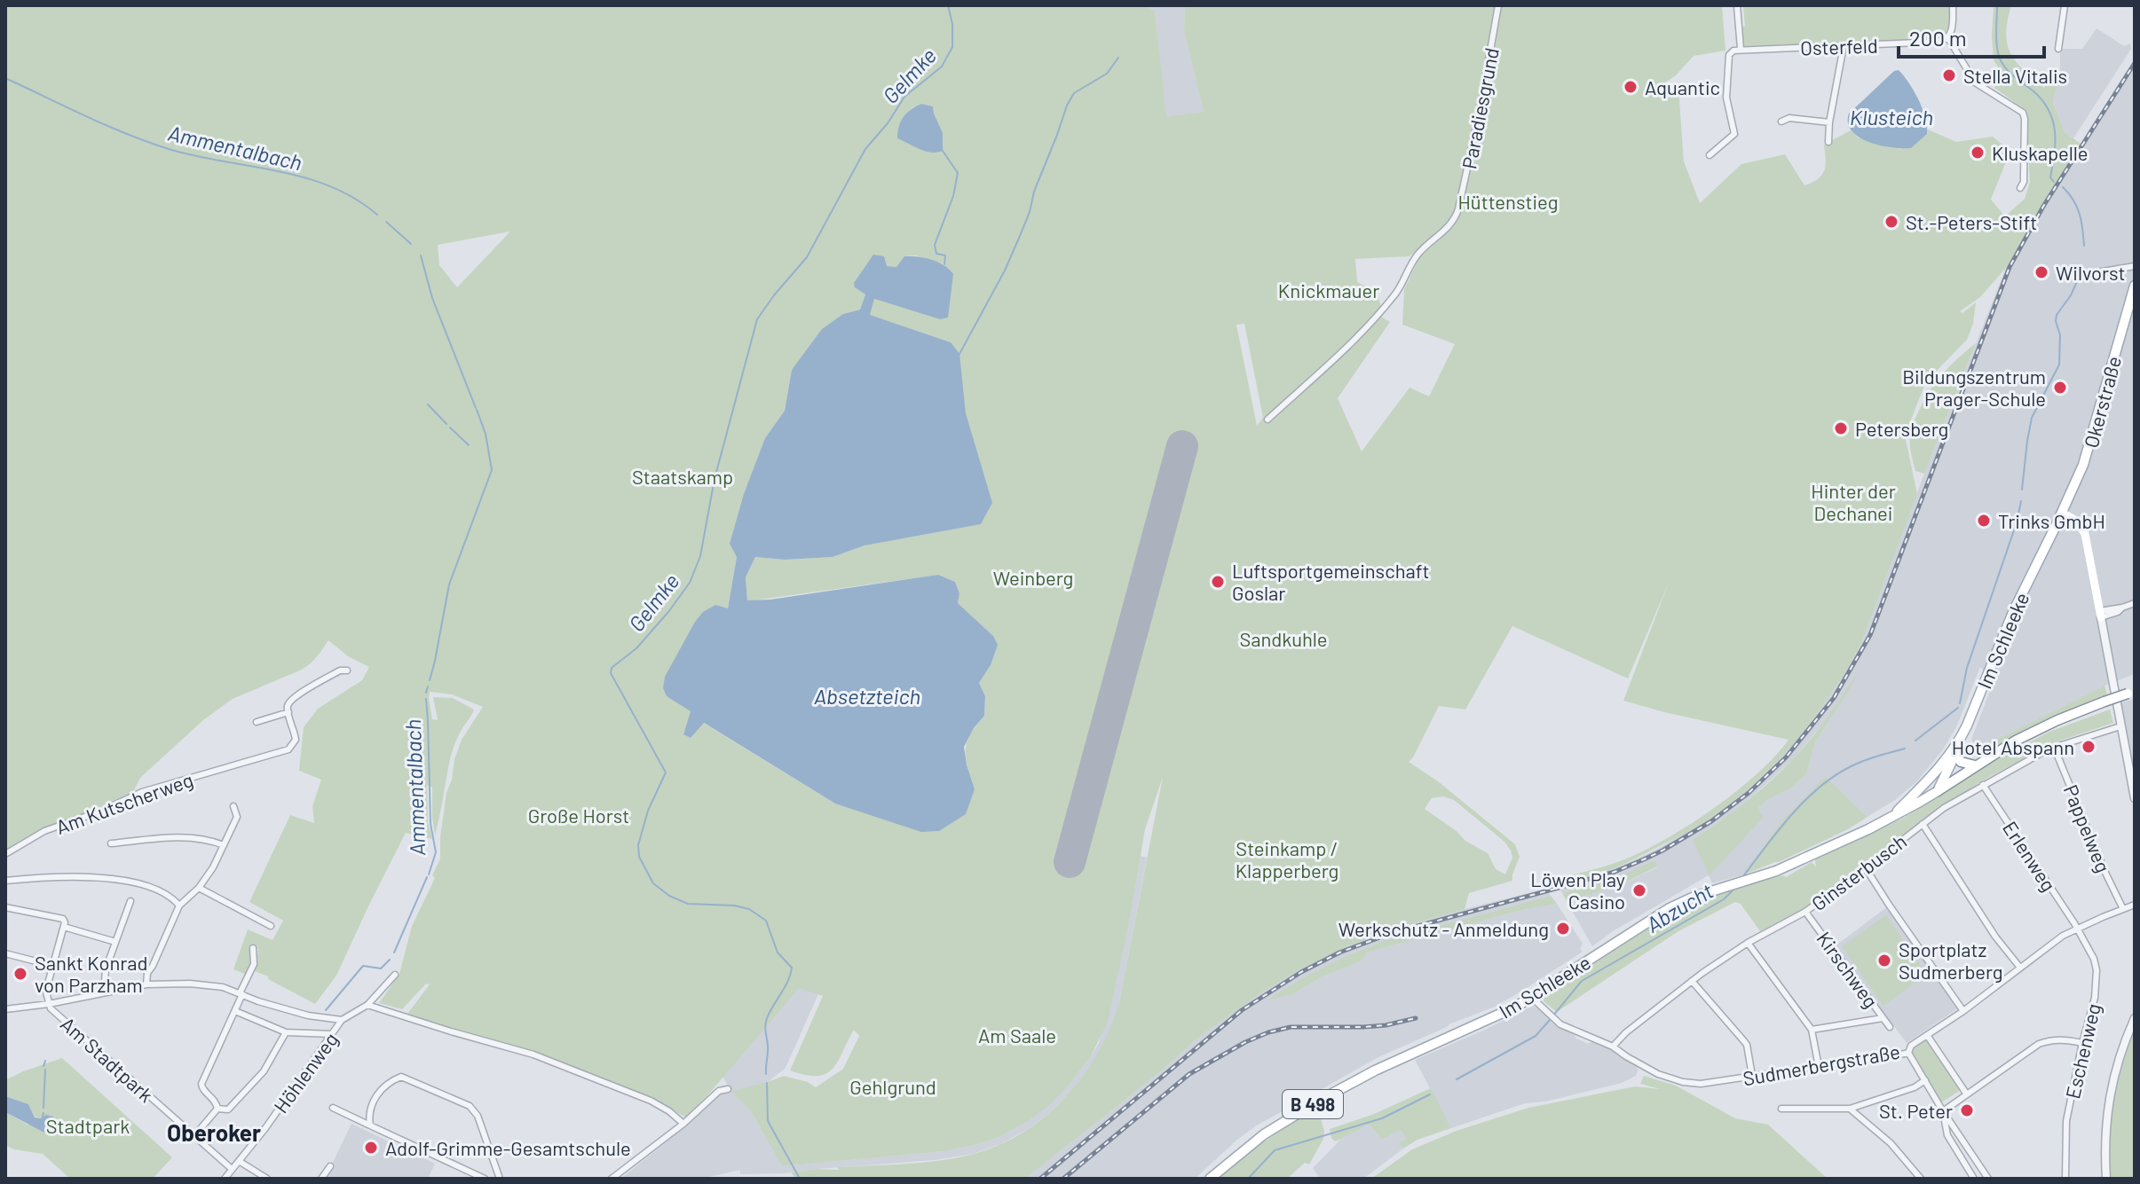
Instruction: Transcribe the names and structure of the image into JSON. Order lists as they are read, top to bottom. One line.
{"streets":{"main road":["Okerstraße","Im Schleeke","B 498"],"street":["Osterfeld","Paradiesgrund","Am Kutscherweg","Pappelweg","Erlenweg","Ginsterbusch","Kirschweg","Eschenweg","Am Stadtpark","Sudmerbergstraße","Höhlenweg"]},"crossings":[["Okerstraße","Im Schleeke"],["Im Schleeke","Sudmerbergstraße"],["Pappelweg","Ginsterbusch"],["Pappelweg","Sudmerbergstraße"],["Erlenweg","Ginsterbusch"],["Erlenweg","Eschenweg"],["Erlenweg","Sudmerbergstraße"],["Ginsterbusch","Kirschweg"],["Ginsterbusch","Sudmerbergstraße"],["Eschenweg","Sudmerbergstraße"],["Am Stadtpark","Höhlenweg"]],"districts":["Oberoker"],"water":["Gelmke","Klusteich","Ammentalbach","Absetzteich","Abzucht"],"parks":["Hüttenstieg","Knickmauer","Staatskamp","Hinter der Dechanei","Weinberg","Sandkuhle","Große Horst","Steinkamp / Klapperberg","Am Saale","Gehlgrund","Stadtpark"],"places":["Stella Vitalis","Aquantic","Kluskapelle","St.-Peters-Stift","Wilvorst","Bildungszentrum Prager-Schule","Petersberg","Trinks GmbH","Luftsportgemeinschaft Goslar","Hotel Abspann","Löwen Play Casino","Werkschutz - Anmeldung","Sportplatz Sudmerberg","Sankt Konrad von Parzham","St. Peter","Adolf-Grimme-Gesamtschule"],"scale_bar":"200 m"}
